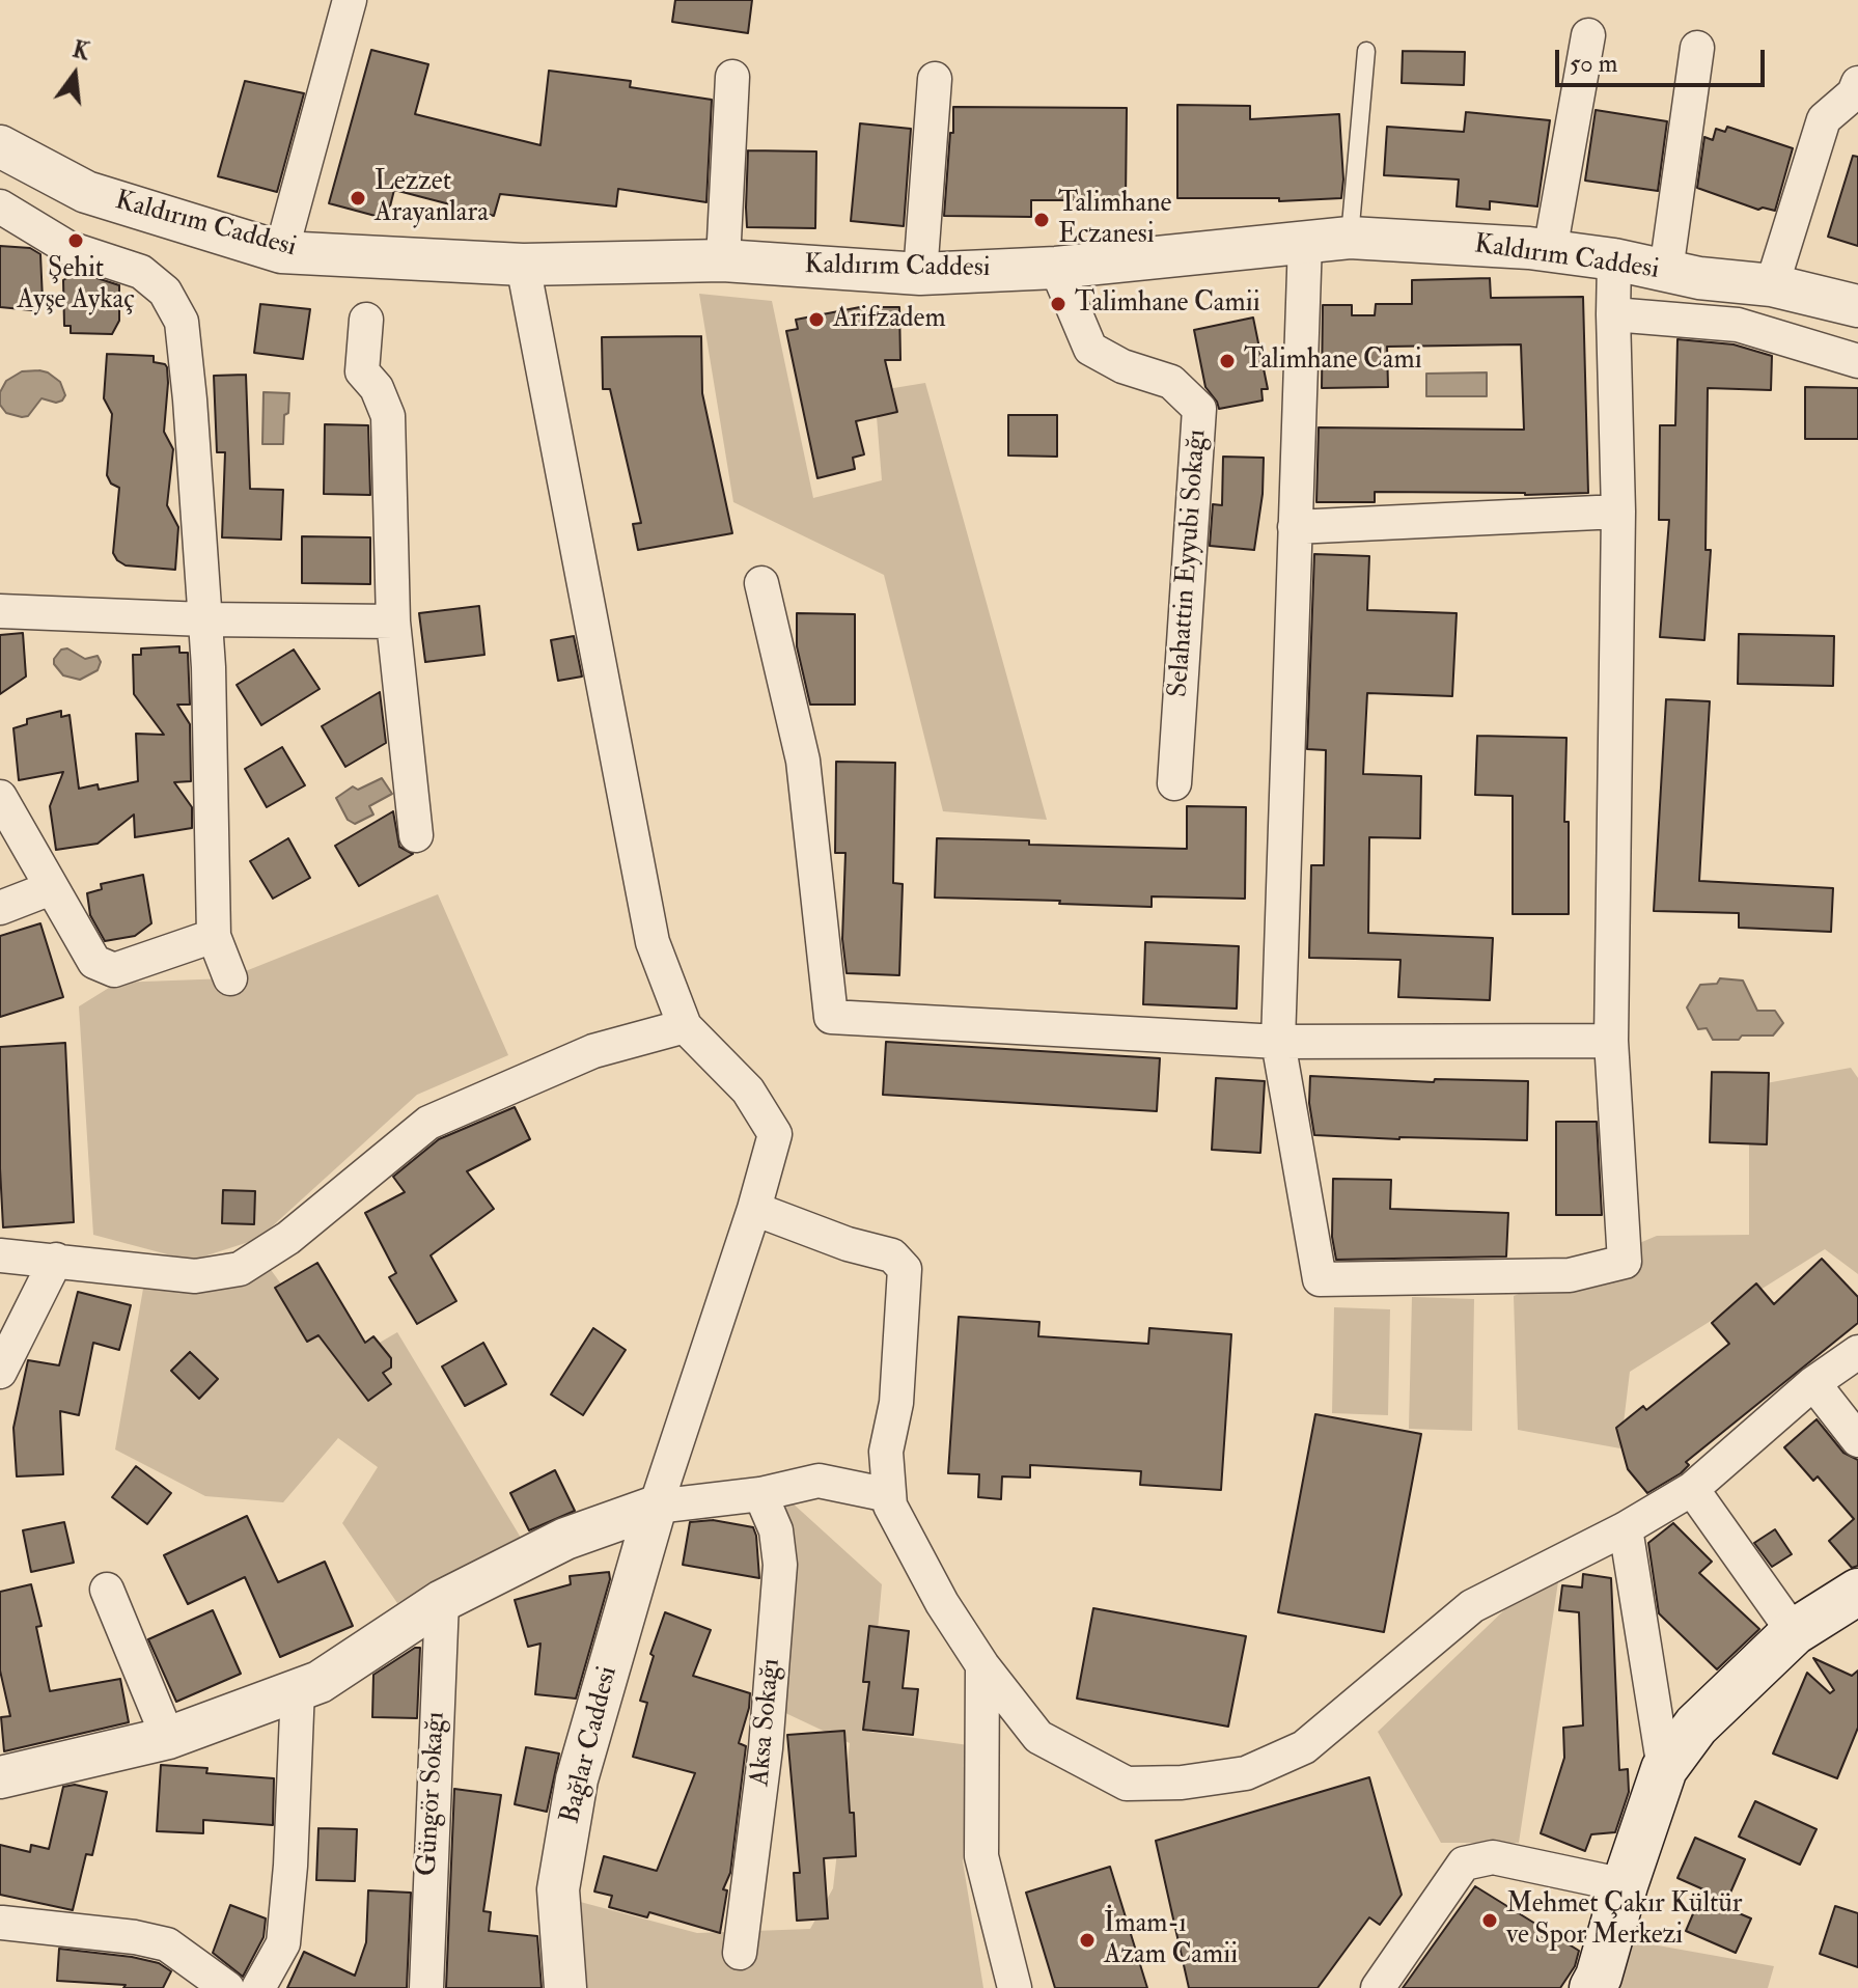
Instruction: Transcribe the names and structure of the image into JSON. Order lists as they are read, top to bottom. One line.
{"streets":{"street":["Kaldırım Caddesi","Selahattin Eyyubi Sokağı","Aksa Sokağı","Bağlar Caddesi","Güngör Sokağı"]},"crossings":[["Kaldırım Caddesi","Selahattin Eyyubi Sokağı"]],"places":["Lezzet Arayanlara","Talimhane Eczanesi","Şehit Ayşe Aykaç","Talimhane Camii","Arifzadem","Talimhane Cami","Mehmet Çakır Kültür ve Spor Merkezi","İmam-ı Azam Camii"],"scale_bar":"50 m","north":"top"}
